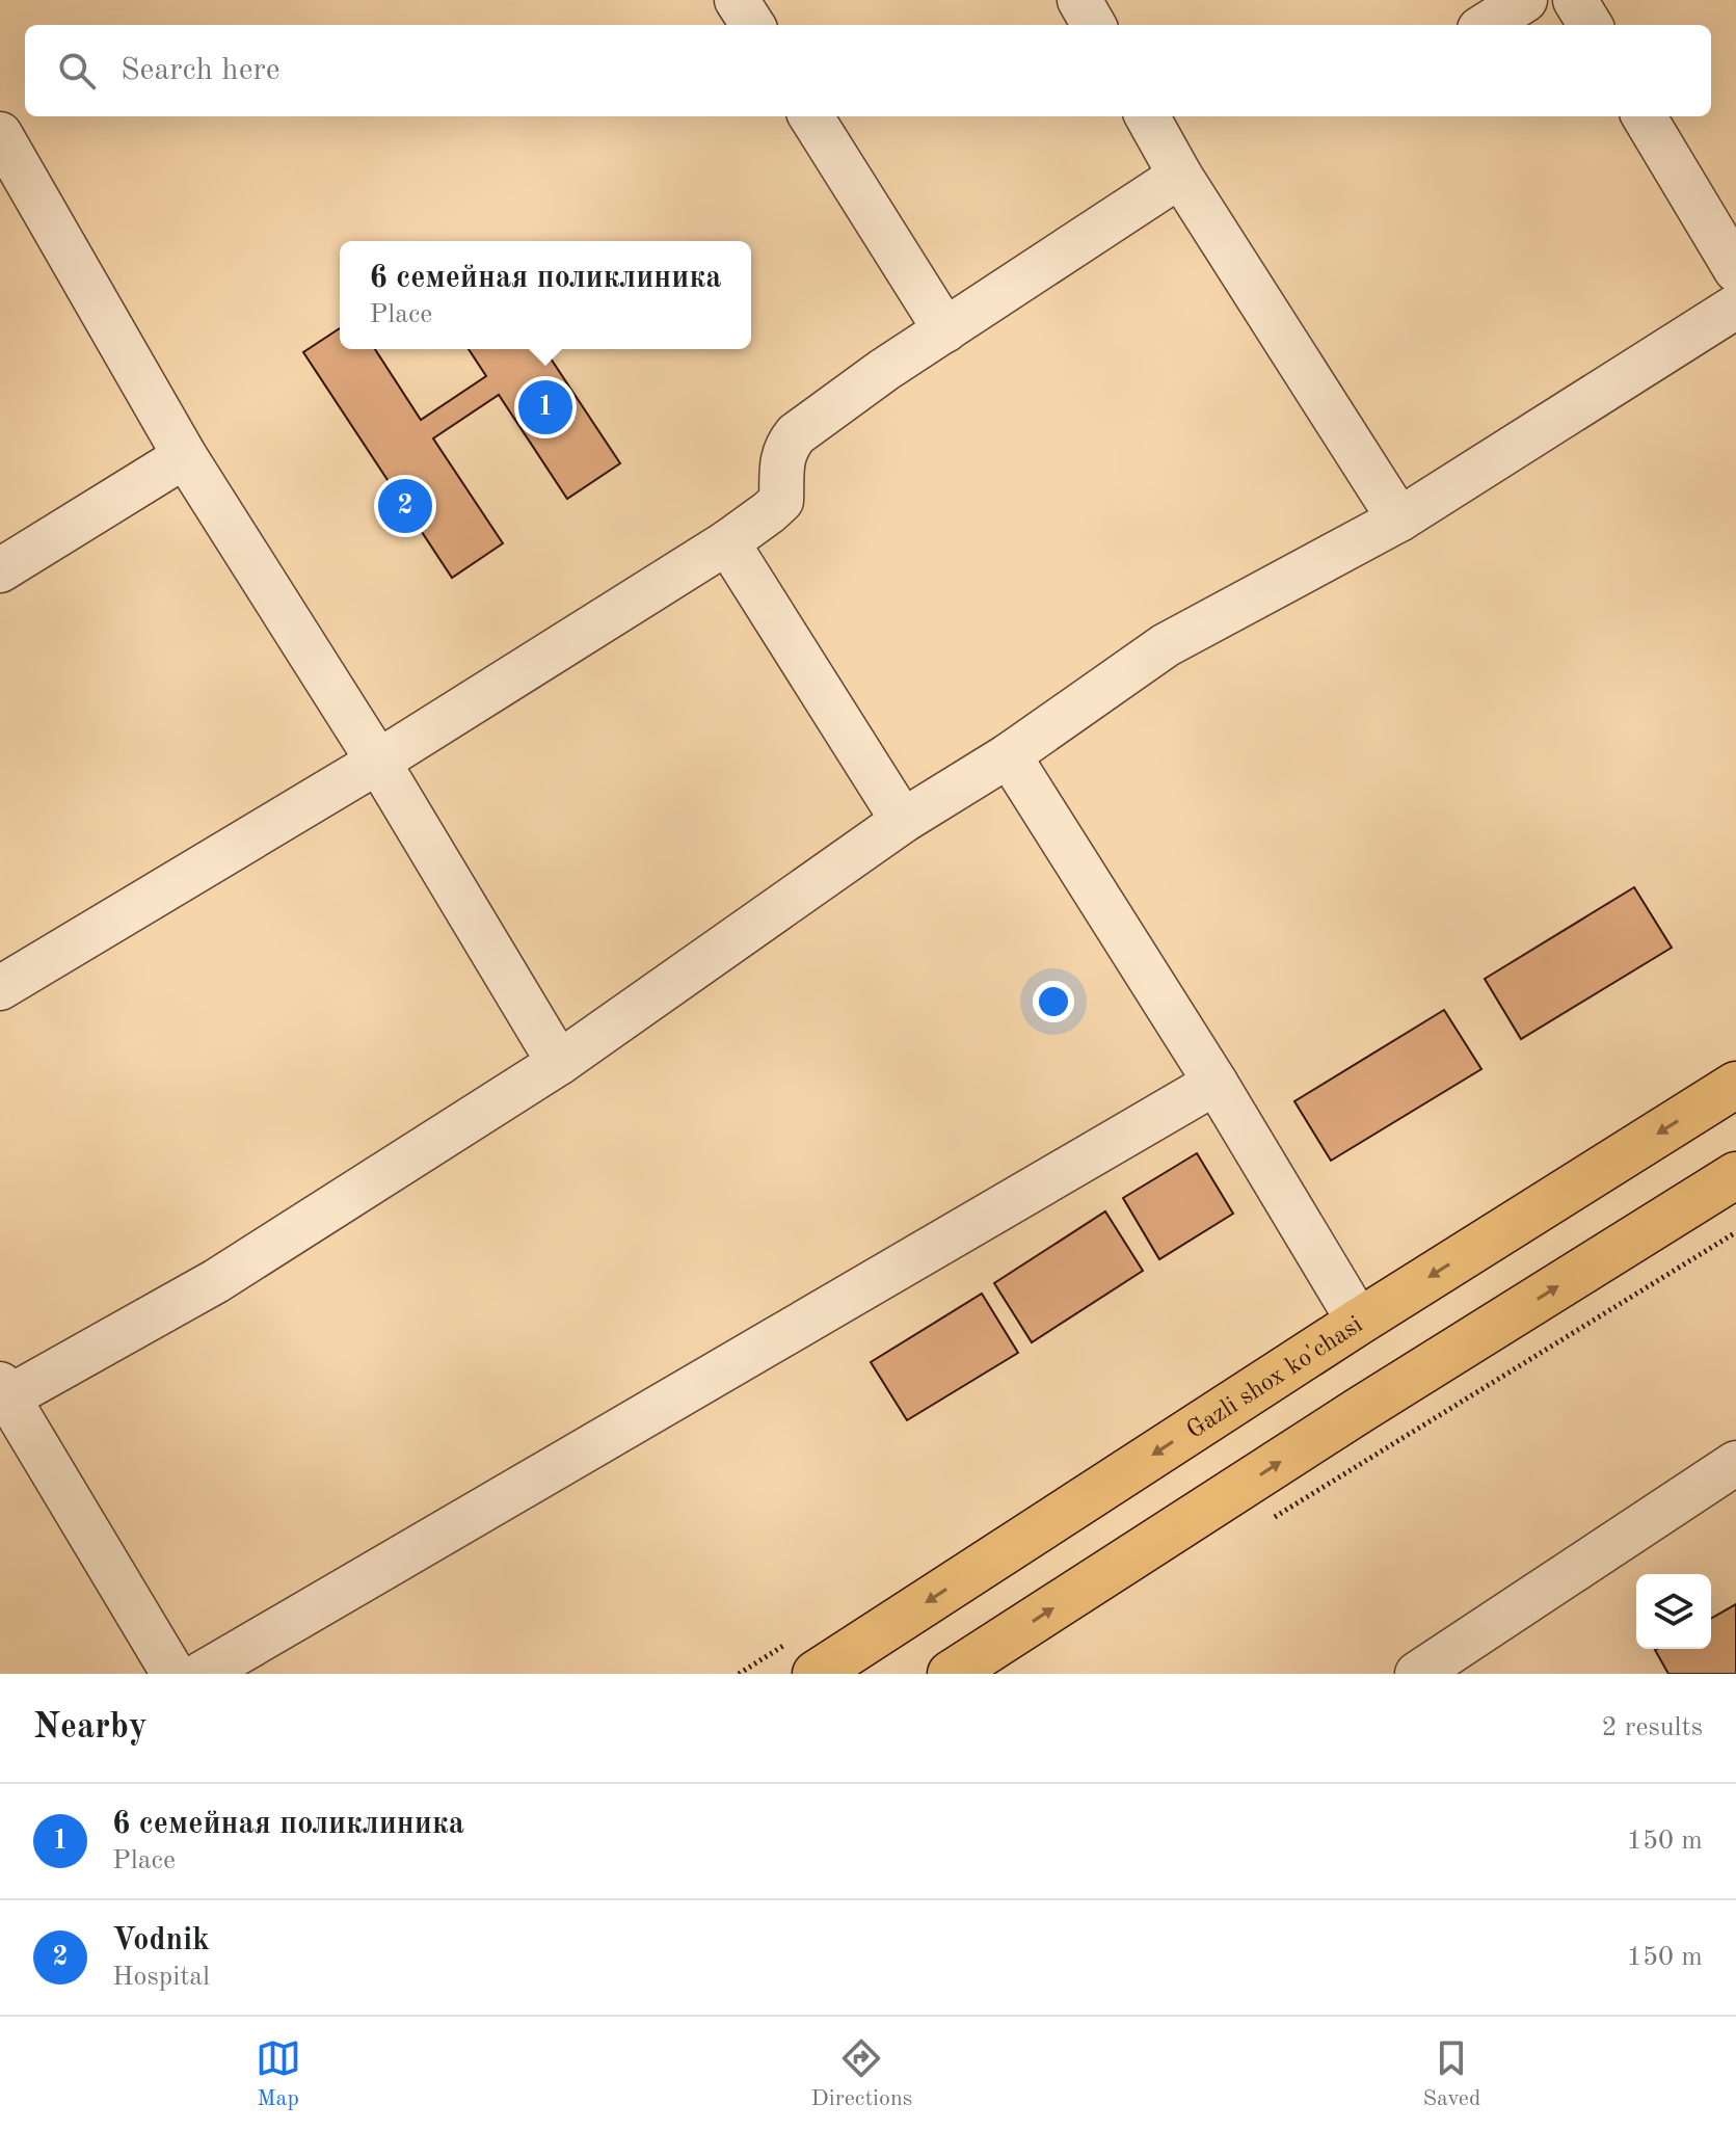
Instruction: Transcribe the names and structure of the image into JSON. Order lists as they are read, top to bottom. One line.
{"streets":{"highway":["Gazli shox ko'chasi"]},"page":{"search":"Search here","popup":["6 семейная поликлиника","Place"],"pins":["1","2"],"heading":["Nearby","2 results"],"list":[{"mark":"1","name":"6 семейная поликлиника","note":"Place","value":"150 m"},{"mark":"2","name":"Vodnik","note":"Hospital","value":"150 m"}],"nav":["Map","Directions","Saved"]}}
